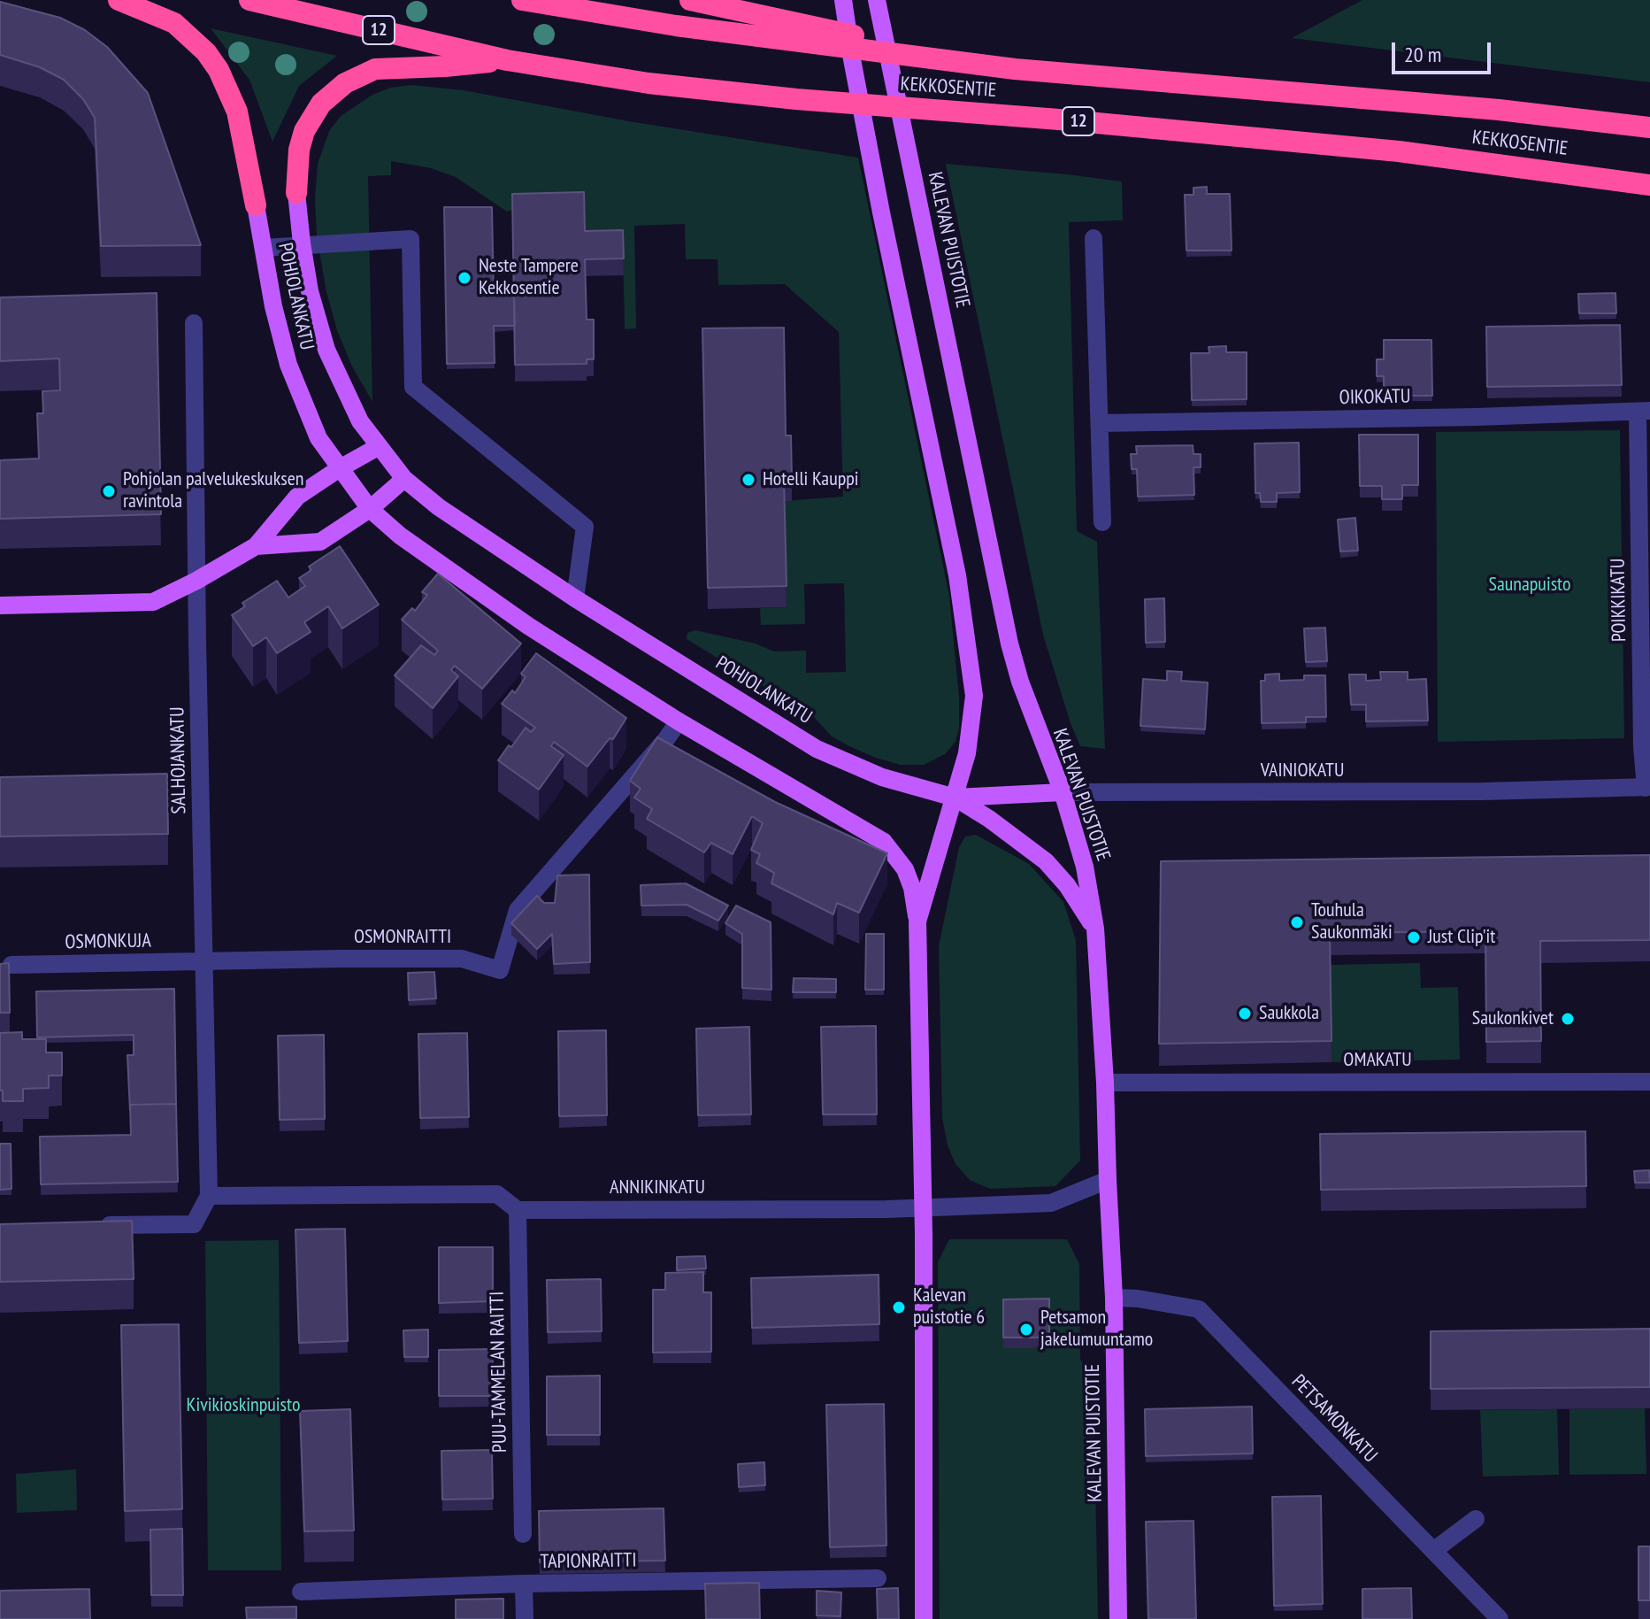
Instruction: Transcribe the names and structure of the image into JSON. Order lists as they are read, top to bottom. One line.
{"streets":{"highway":["12","KEKKOSENTIE"],"main road":["KALEVAN PUISTOTIE","POHJOLANKATU","VAINIOKATU"],"street":["OIKOKATU","POIKKIKATU","SALHOJANKATU","OSMONRAITTI","OSMONKUJA","OMAKATU","ANNIKINKATU","PUU-TAMMELAN RAITTI","PETSAMONKATU","TAPIONRAITTI"]},"crossings":[["KALEVAN PUISTOTIE","POHJOLANKATU"],["KALEVAN PUISTOTIE","VAINIOKATU"],["KALEVAN PUISTOTIE","OMAKATU"],["KALEVAN PUISTOTIE","ANNIKINKATU"],["KALEVAN PUISTOTIE","PETSAMONKATU"],["POHJOLANKATU","VAINIOKATU"],["POHJOLANKATU","OSMONRAITTI"],["OIKOKATU","POIKKIKATU"],["POIKKIKATU","VAINIOKATU"],["SALHOJANKATU","OSMONRAITTI"],["SALHOJANKATU","OSMONKUJA"],["SALHOJANKATU","ANNIKINKATU"],["OSMONRAITTI","OSMONKUJA"],["ANNIKINKATU","PUU-TAMMELAN RAITTI"]],"parks":["Saunapuisto","Kivikioskinpuisto"],"places":["Neste Tampere Kekkosentie","Hotelli Kauppi","Pohjolan palvelukeskuksen ravintola","Touhula Saukonmäki","Just Clip'it","Saukkola","Saukonkivet","Kalevan puistotie 6","Petsamon jakelumuuntamo"],"scale_bar":"20 m"}
